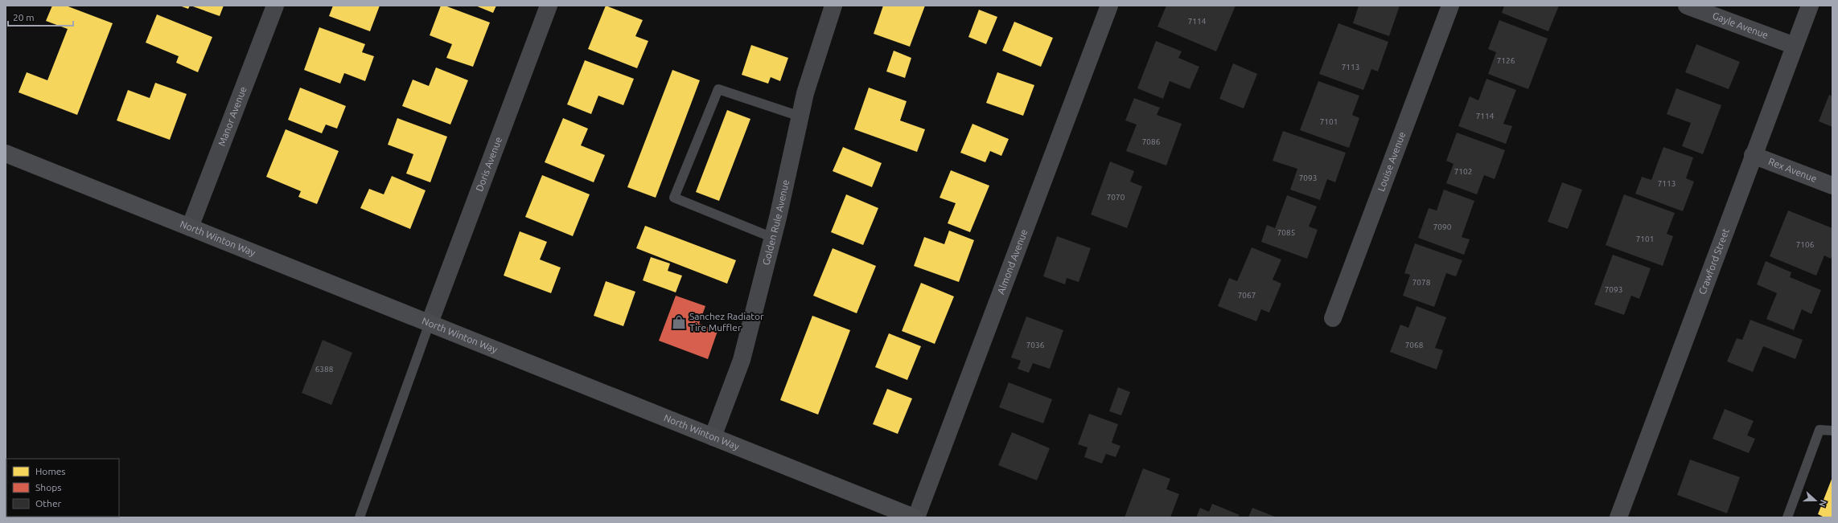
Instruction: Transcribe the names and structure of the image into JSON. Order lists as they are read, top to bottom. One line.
{"streets":{"main road":["North Winton Way"],"street":["Gayle Avenue","Manor Avenue","Louise Avenue","Doris Avenue","Rex Avenue","Golden Rule Avenue","Crawford Street","Almond Avenue"]},"crossings":[["Gayle Avenue","Crawford Street"],["Manor Avenue","North Winton Way"],["Doris Avenue","North Winton Way"],["Rex Avenue","Crawford Street"],["Golden Rule Avenue","North Winton Way"]],"places":{"shop":["Sanchez Radiator Tire Muffler"]},"house_numbers":["7114","7126","7113","7114","7101","7086","7102","7093","7113","7070","7090","7085","7101","7106","7078","7093","7067","7036","7068","6388"],"legend":["Homes","Shops","Other"],"scale_bar":"20 m","north":"right"}
